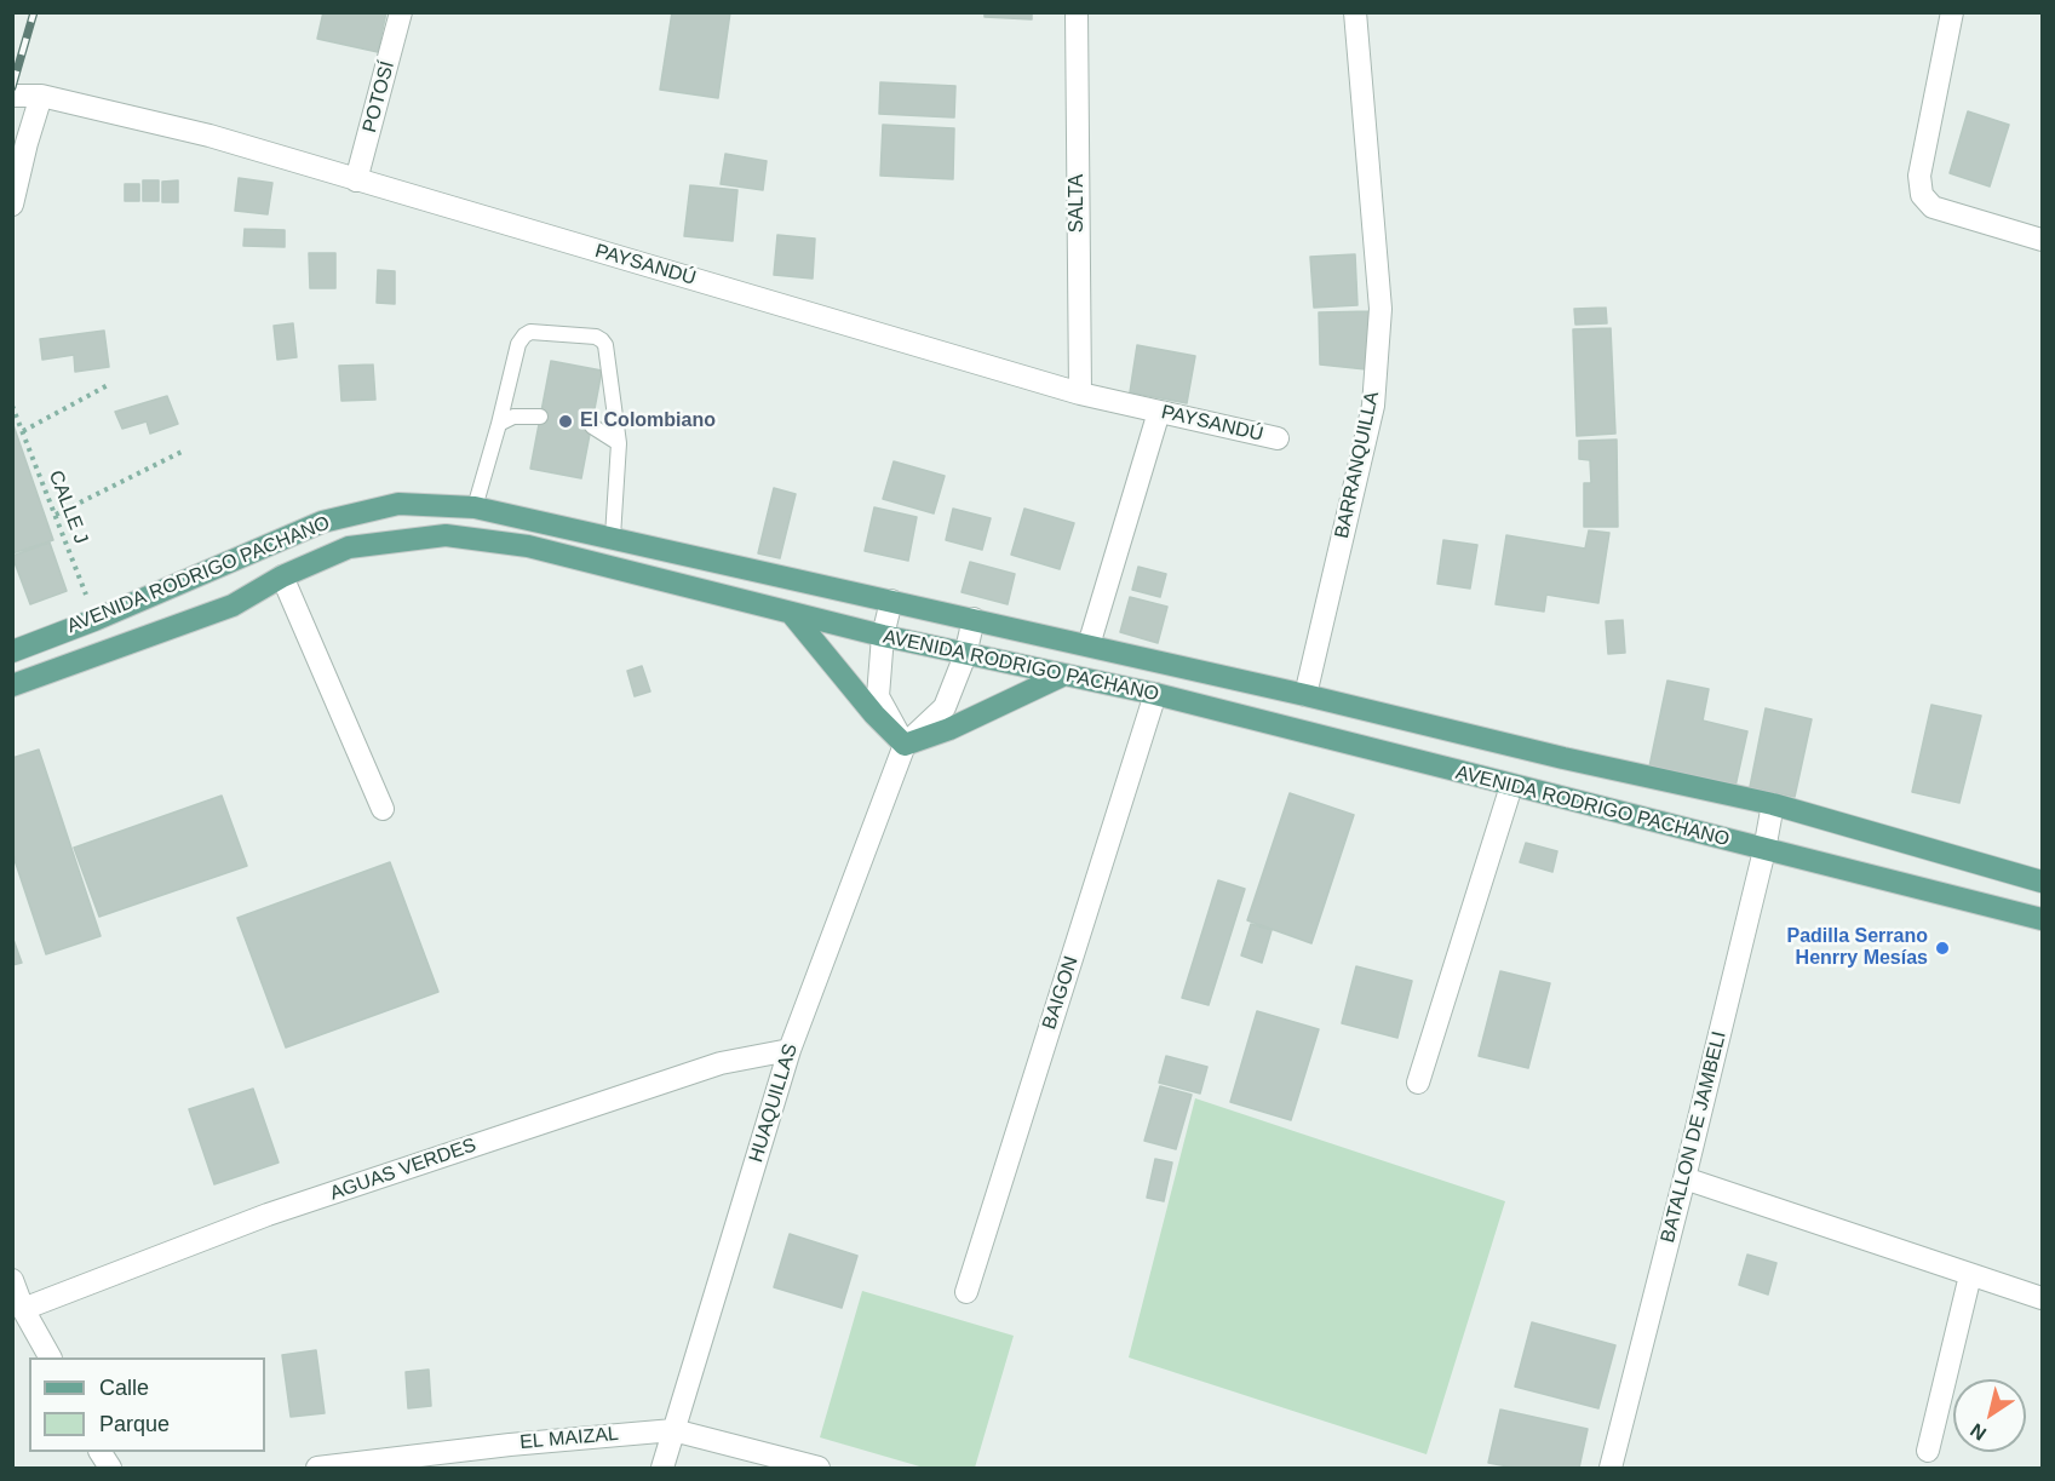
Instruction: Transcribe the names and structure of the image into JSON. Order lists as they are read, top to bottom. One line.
{"streets":{"main road":["AVENIDA RODRIGO PACHANO"],"street":["POTOSÍ","SALTA","PAYSANDÚ","BARRANQUILLA","BAIGON","HUAQUILLAS","BATALLON DE JAMBELI","AGUAS VERDES","EL MAIZAL"],"path":["CALLE J"]},"crossings":[["POTOSÍ","PAYSANDÚ"],["SALTA","PAYSANDÚ"],["BARRANQUILLA","AVENIDA RODRIGO PACHANO"],["CALLE J","AVENIDA RODRIGO PACHANO"],["AVENIDA RODRIGO PACHANO","BAIGON"],["AVENIDA RODRIGO PACHANO","BATALLON DE JAMBELI"],["HUAQUILLAS","AGUAS VERDES"],["HUAQUILLAS","EL MAIZAL"]],"places":["El Colombiano","Padilla Serrano Henrry Mesías"],"legend":["Calle","Parque"],"north":"bottom left"}
